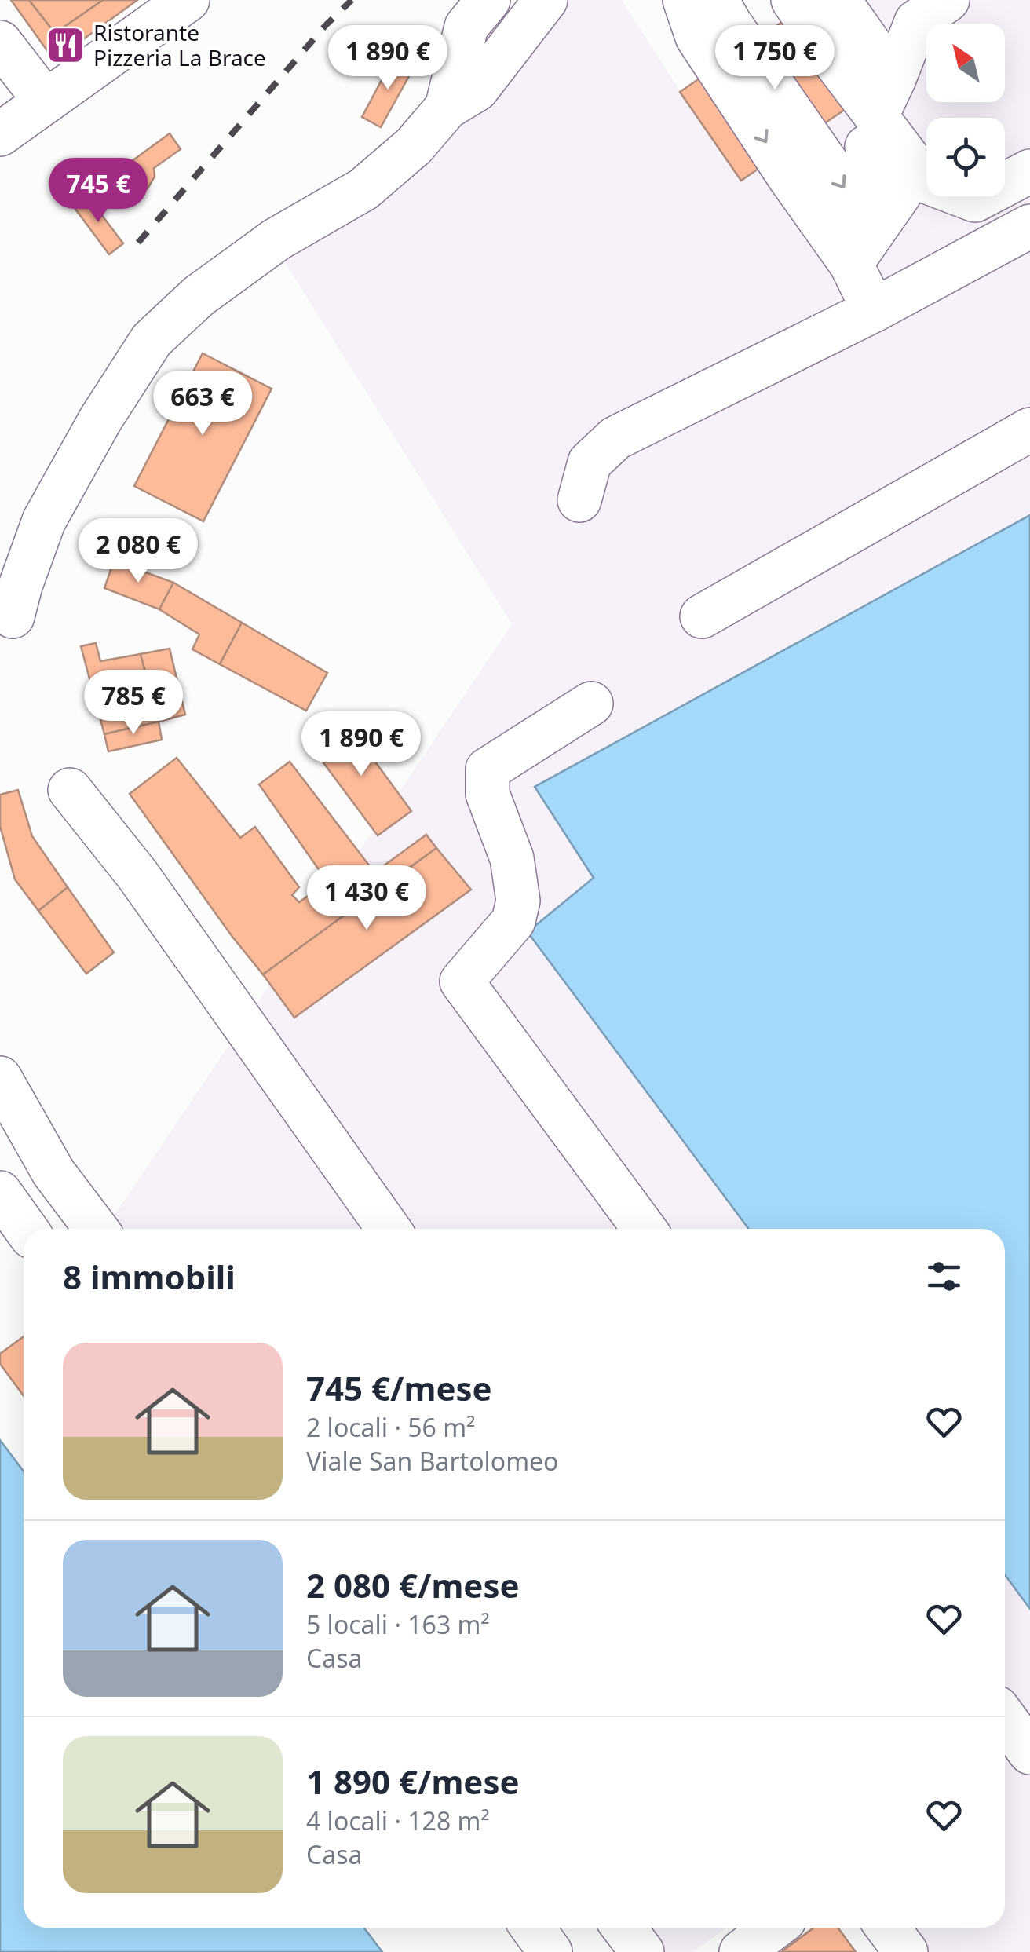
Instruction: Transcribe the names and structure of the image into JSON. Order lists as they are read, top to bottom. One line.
{"places":{"restaurant":["Ristorante Pizzeria La Brace"]},"north":"top left","page":{"price":["1 890 €","1 750 €","745 €","663 €","2 080 €","785 €","1 890 €","1 430 €"],"heading":"8 immobili","list":[{"name":"745 €/mese","note":"2 locali · 56 m² · Viale San Bartolomeo"},{"name":"2 080 €/mese","note":"5 locali · 163 m² · Casa"},{"name":"1 890 €/mese","note":"4 locali · 128 m² · Casa"}]}}
